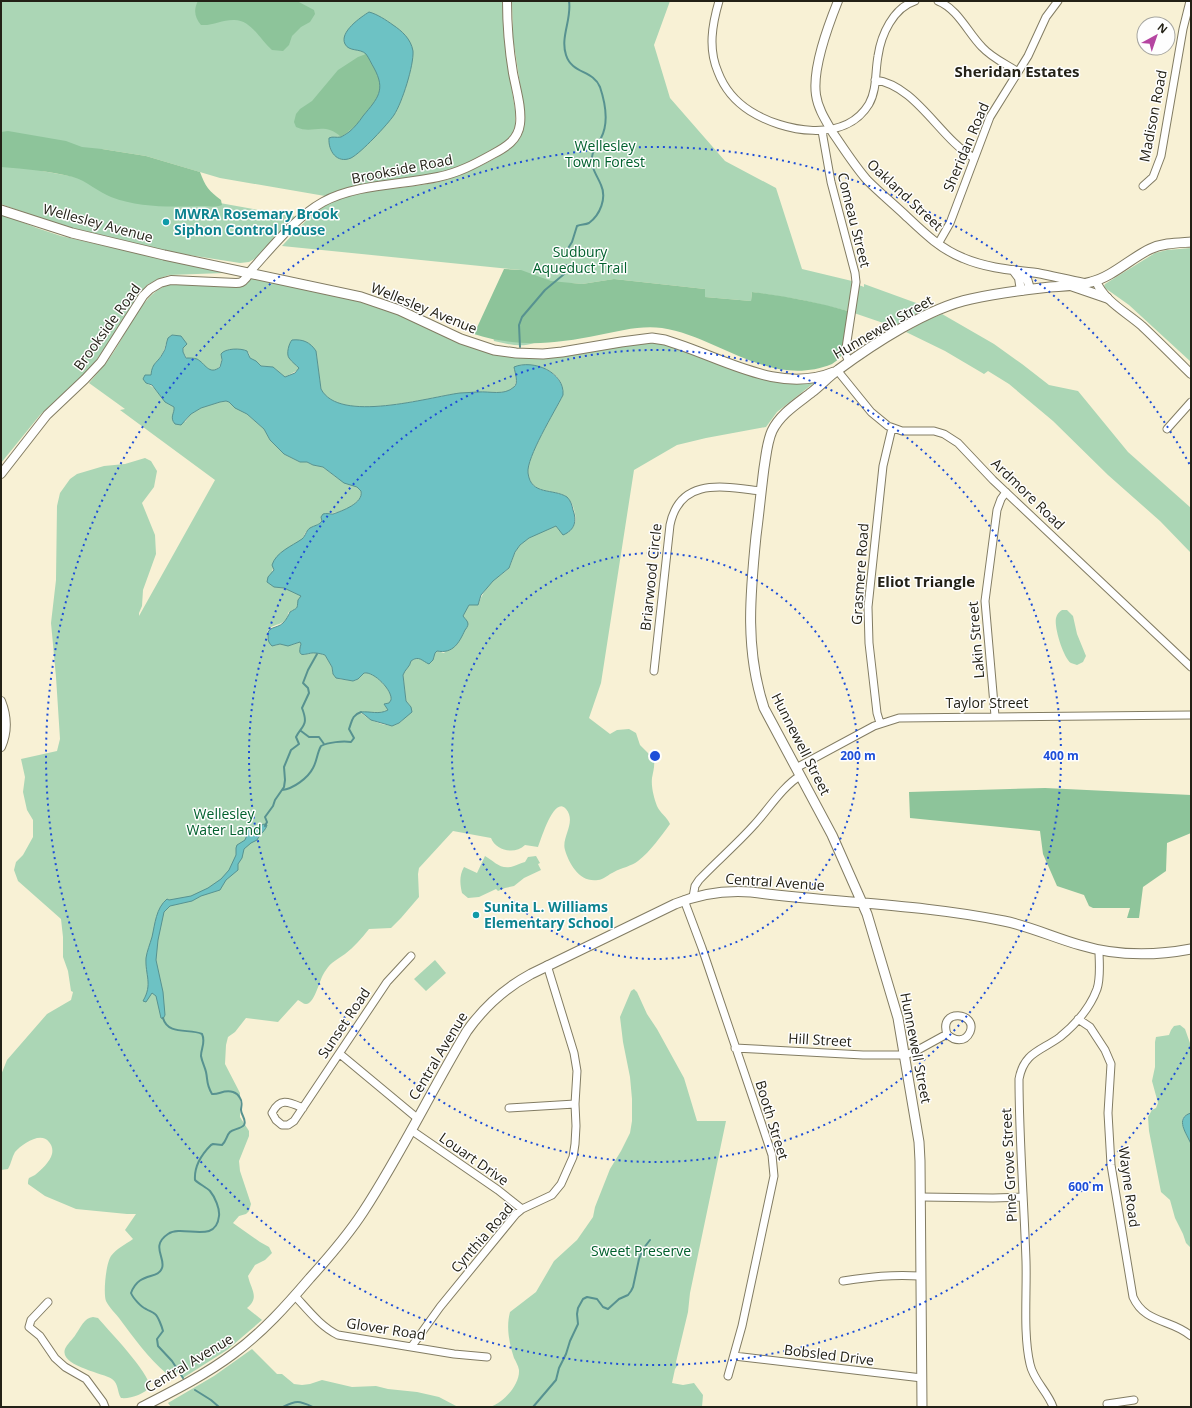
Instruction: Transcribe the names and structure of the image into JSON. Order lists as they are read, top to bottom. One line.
{"streets":{"main road":["Wellesley Avenue","Hunnewell Street","Central Avenue"],"street":["Madison Road","Sheridan Road","Brookside Road","Oakland Street","Comeau Street","Ardmore Road","Grasmere Road","Briarwood Circle","Lakin Street","Taylor Street","Sunset Road","Hill Street","Booth Street","Louart Drive","Pine Grove Street","Wayne Road","Cynthia Road","Glover Road","Bobsled Drive"]},"crossings":[["Sheridan Road","Oakland Street"],["Brookside Road","Wellesley Avenue"],["Oakland Street","Hunnewell Street"],["Comeau Street","Hunnewell Street"],["Wellesley Avenue","Hunnewell Street"],["Wellesley Avenue","Ardmore Road"],["Hunnewell Street","Ardmore Road"],["Hunnewell Street","Briarwood Circle"],["Hunnewell Street","Taylor Street"],["Hunnewell Street","Central Avenue"],["Hunnewell Street","Hill Street"],["Hunnewell Street","Bobsled Drive"],["Ardmore Road","Grasmere Road"],["Ardmore Road","Lakin Street"],["Grasmere Road","Taylor Street"],["Lakin Street","Taylor Street"],["Taylor Street","Central Avenue"],["Central Avenue","Booth Street"],["Central Avenue","Louart Drive"],["Central Avenue","Pine Grove Street"],["Central Avenue","Cynthia Road"],["Central Avenue","Glover Road"],["Hill Street","Booth Street"],["Booth Street","Bobsled Drive"],["Louart Drive","Cynthia Road"],["Pine Grove Street","Wayne Road"],["Cynthia Road","Glover Road"]],"districts":["Sheridan Estates","Eliot Triangle"],"parks":["Wellesley Town Forest","Sudbury Aqueduct Trail","Wellesley Water Land","Sweet Preserve"],"places":["MWRA Rosemary Brook Siphon Control House","Sunita L. Williams Elementary School"],"north":"top right","rings":["200 m","400 m","600 m"]}
